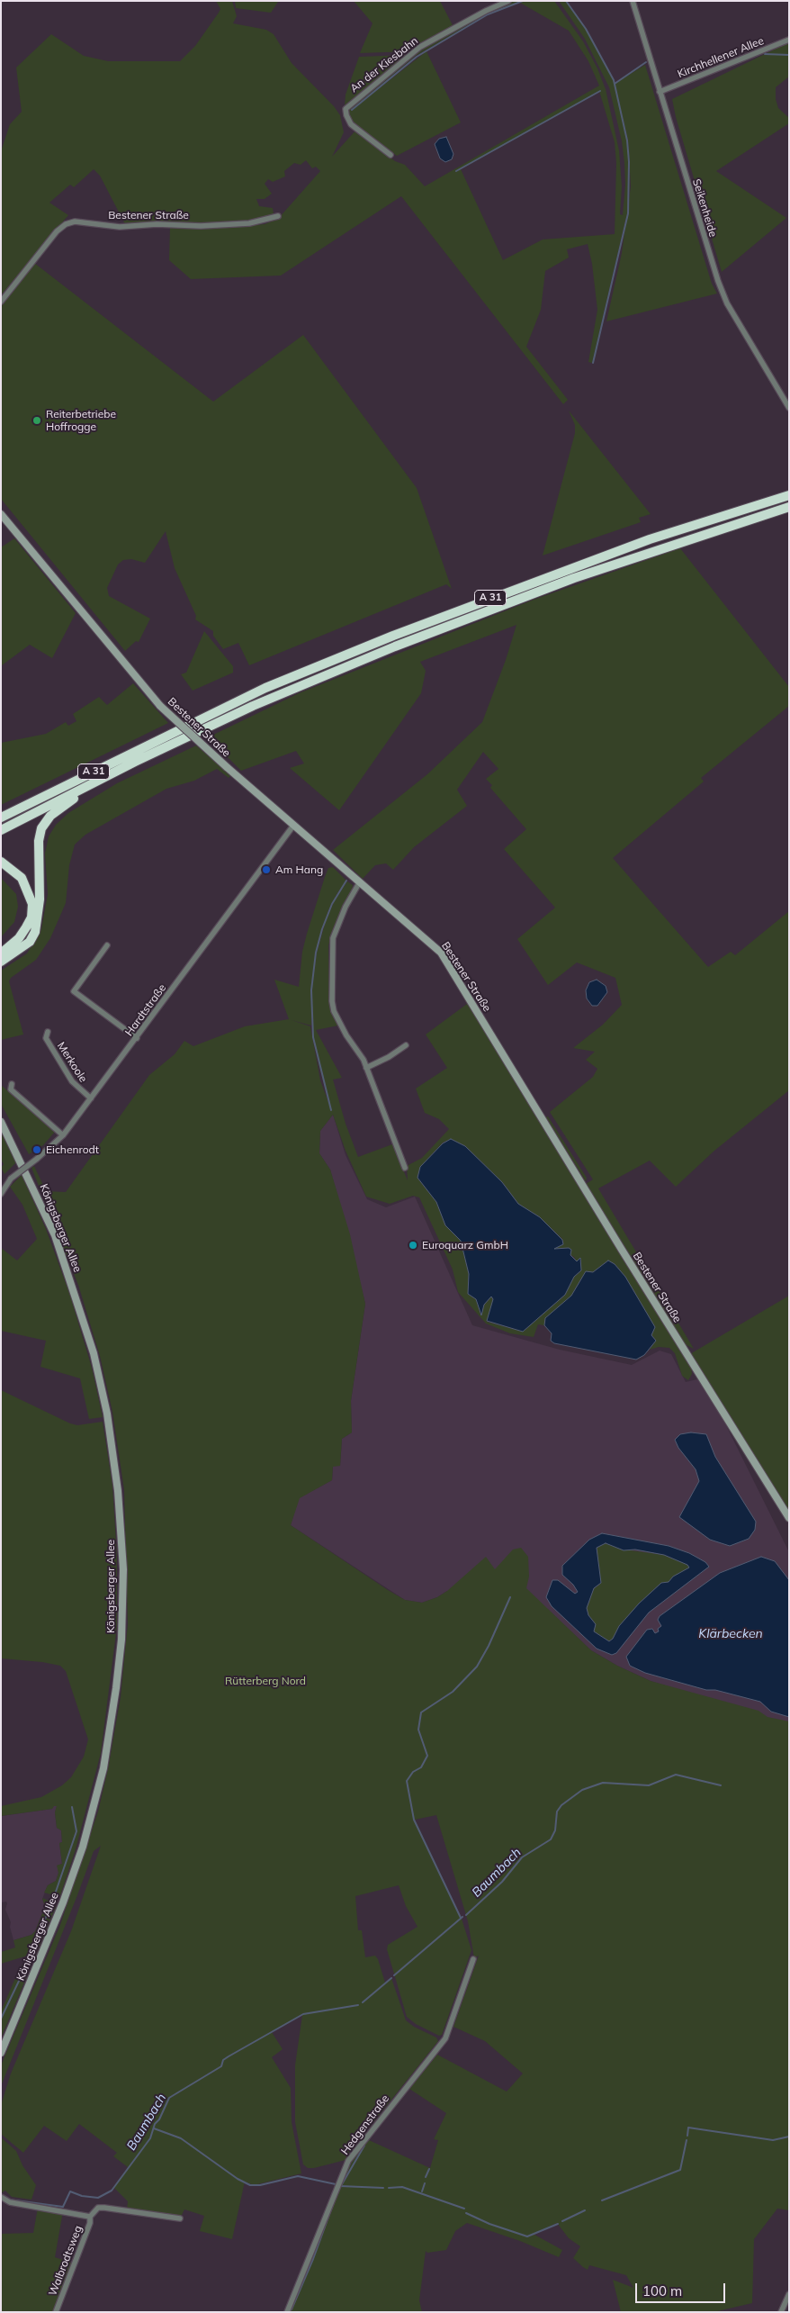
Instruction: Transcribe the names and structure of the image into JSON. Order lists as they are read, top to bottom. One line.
{"streets":{"highway":["A 31"],"street":["Kirchhellener Allee","An der Kiesbahn","Seikenheide","Bestener Straße","Hardtstraße","Merkoole","Königsberger Allee","Hedgenstraße","Walbrodtsweg"]},"crossings":[["Kirchhellener Allee","Seikenheide"],["Bestener Straße","Hardtstraße"],["Hardtstraße","Merkoole"]],"water":["Klärbecken","Baumbach"],"parks":["Rütterberg Nord"],"places":["Reiterbetriebe Hoffrogge","Am Hang","Eichenrodt","Euroquarz GmbH"],"scale_bar":"100 m"}
